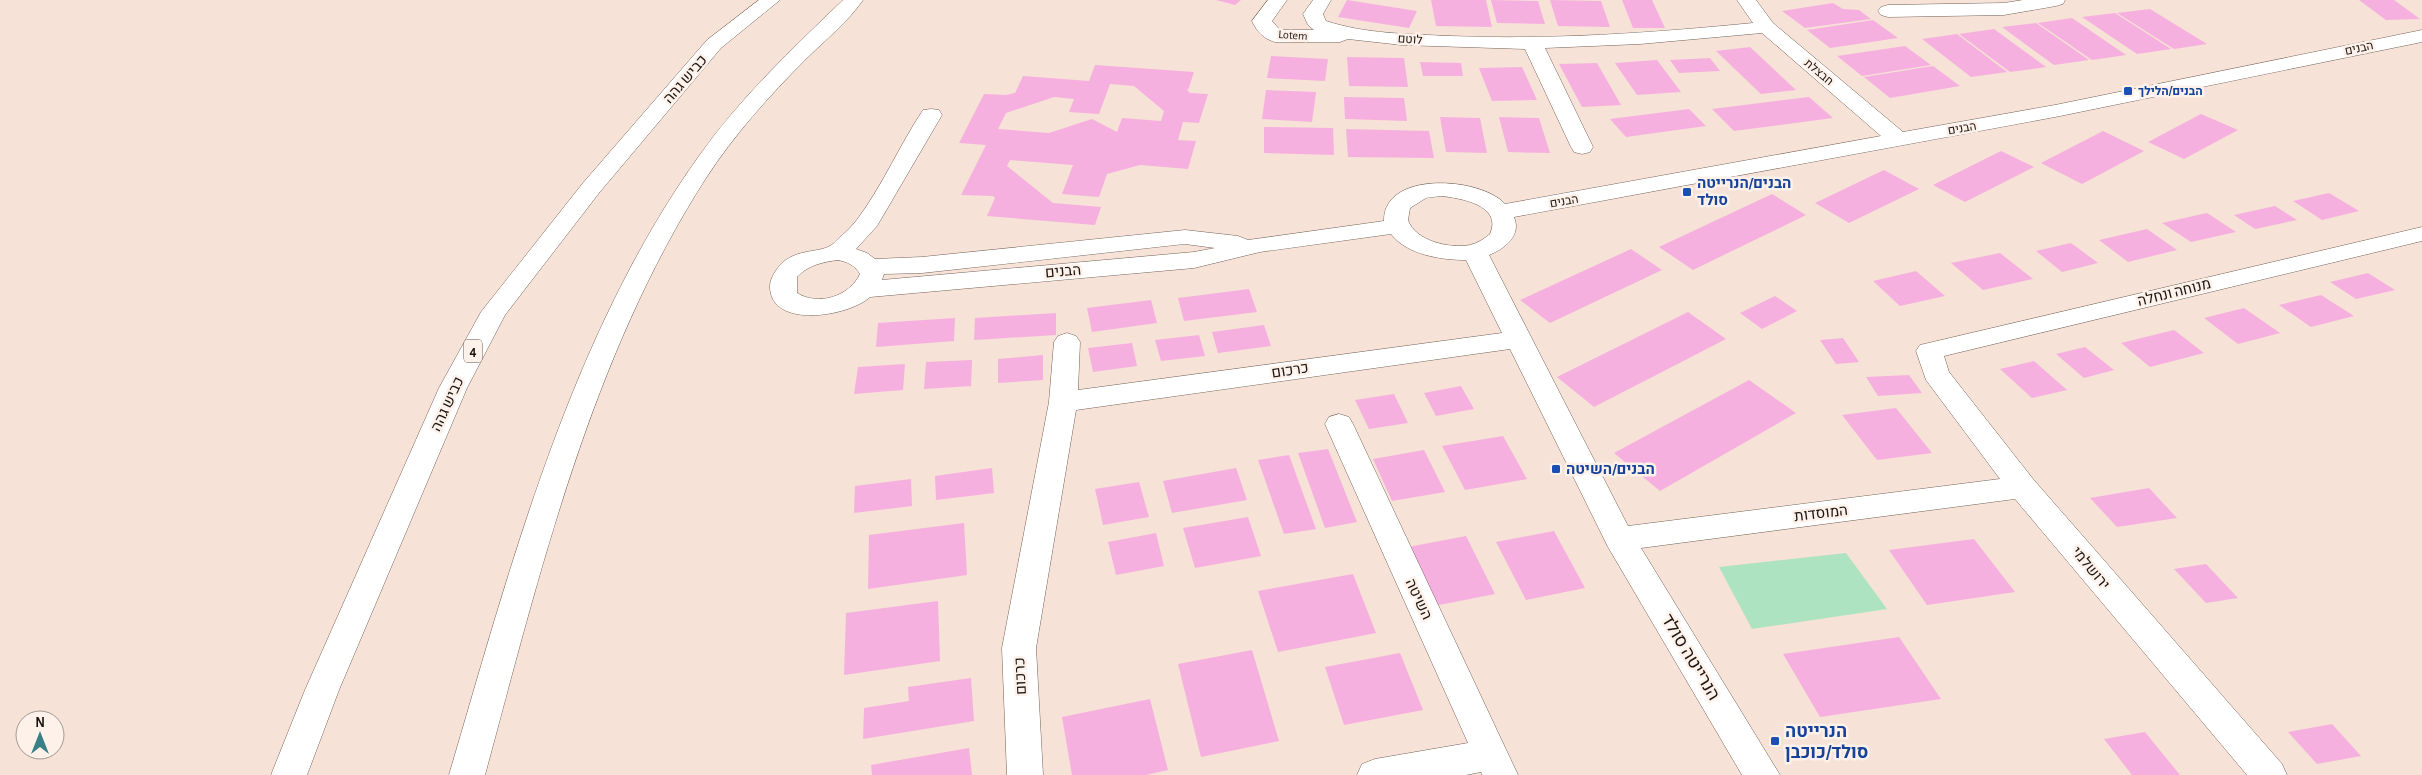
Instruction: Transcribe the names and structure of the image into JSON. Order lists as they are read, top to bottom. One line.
{"streets":{"main road":["Lotem","לוטם","הבנים","חבצלת","כביש גהה","מנוחה ונחלה","4","כרכום","המוסדות","ירושלמי","השיטה","הנרייטה סולד"]},"crossings":[["Lotem","לוטם"],["לוטם","חבצלת"],["הבנים","חבצלת"],["מנוחה ונחלה","ירושלמי"],["המוסדות","ירושלמי"],["המוסדות","הנרייטה סולד"]],"places":{"transit":["הבנים/הלילך","הבנים/הנרייטה סולד","הבנים/השיטה","הנרייטה סולד/כוכבן"]},"north":"top"}
